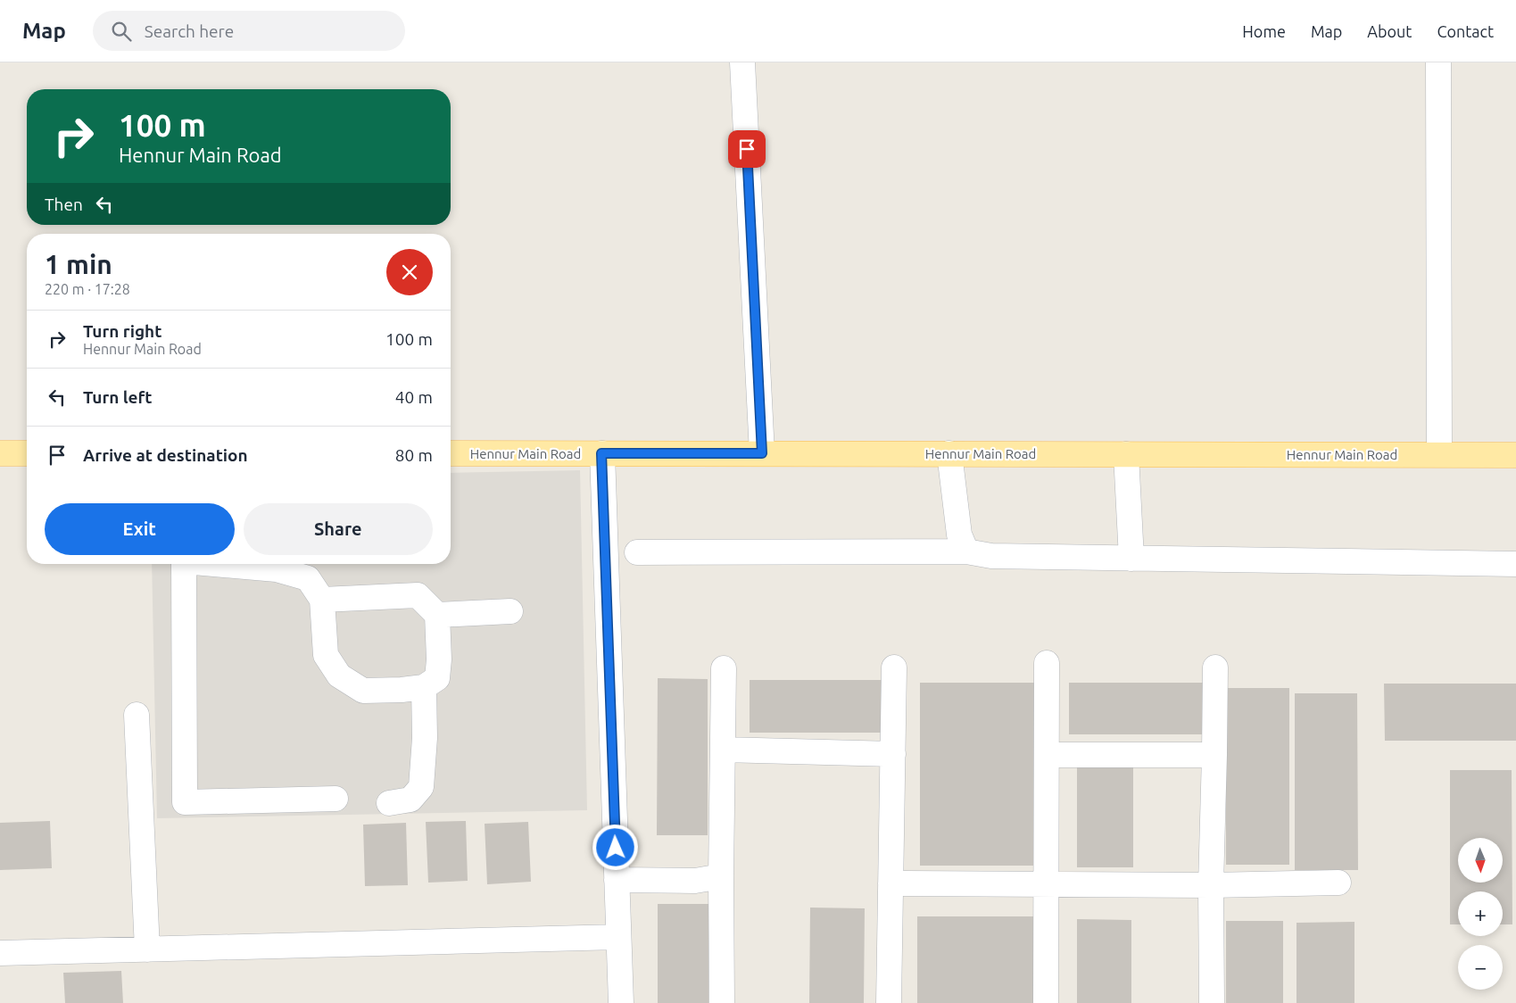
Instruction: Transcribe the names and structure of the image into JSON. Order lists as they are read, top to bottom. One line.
{"streets":{"main road":["Hennur Main Road"]},"north":"bottom","page":{"header":"Map","search":"Search here","nav":["Home","Map","About","Contact"],"turn":["100 m","Hennur Main Road"],"then":"Then","heading":["1 min","220 m · 17:28"],"list":[{"name":"Turn right","note":"Hennur Main Road","value":"100 m"},{"name":"Turn left","value":"40 m"},{"name":"Arrive at destination","value":"80 m"}],"buttons":["Exit","Share"],"map_buttons":["+","−"]}}
